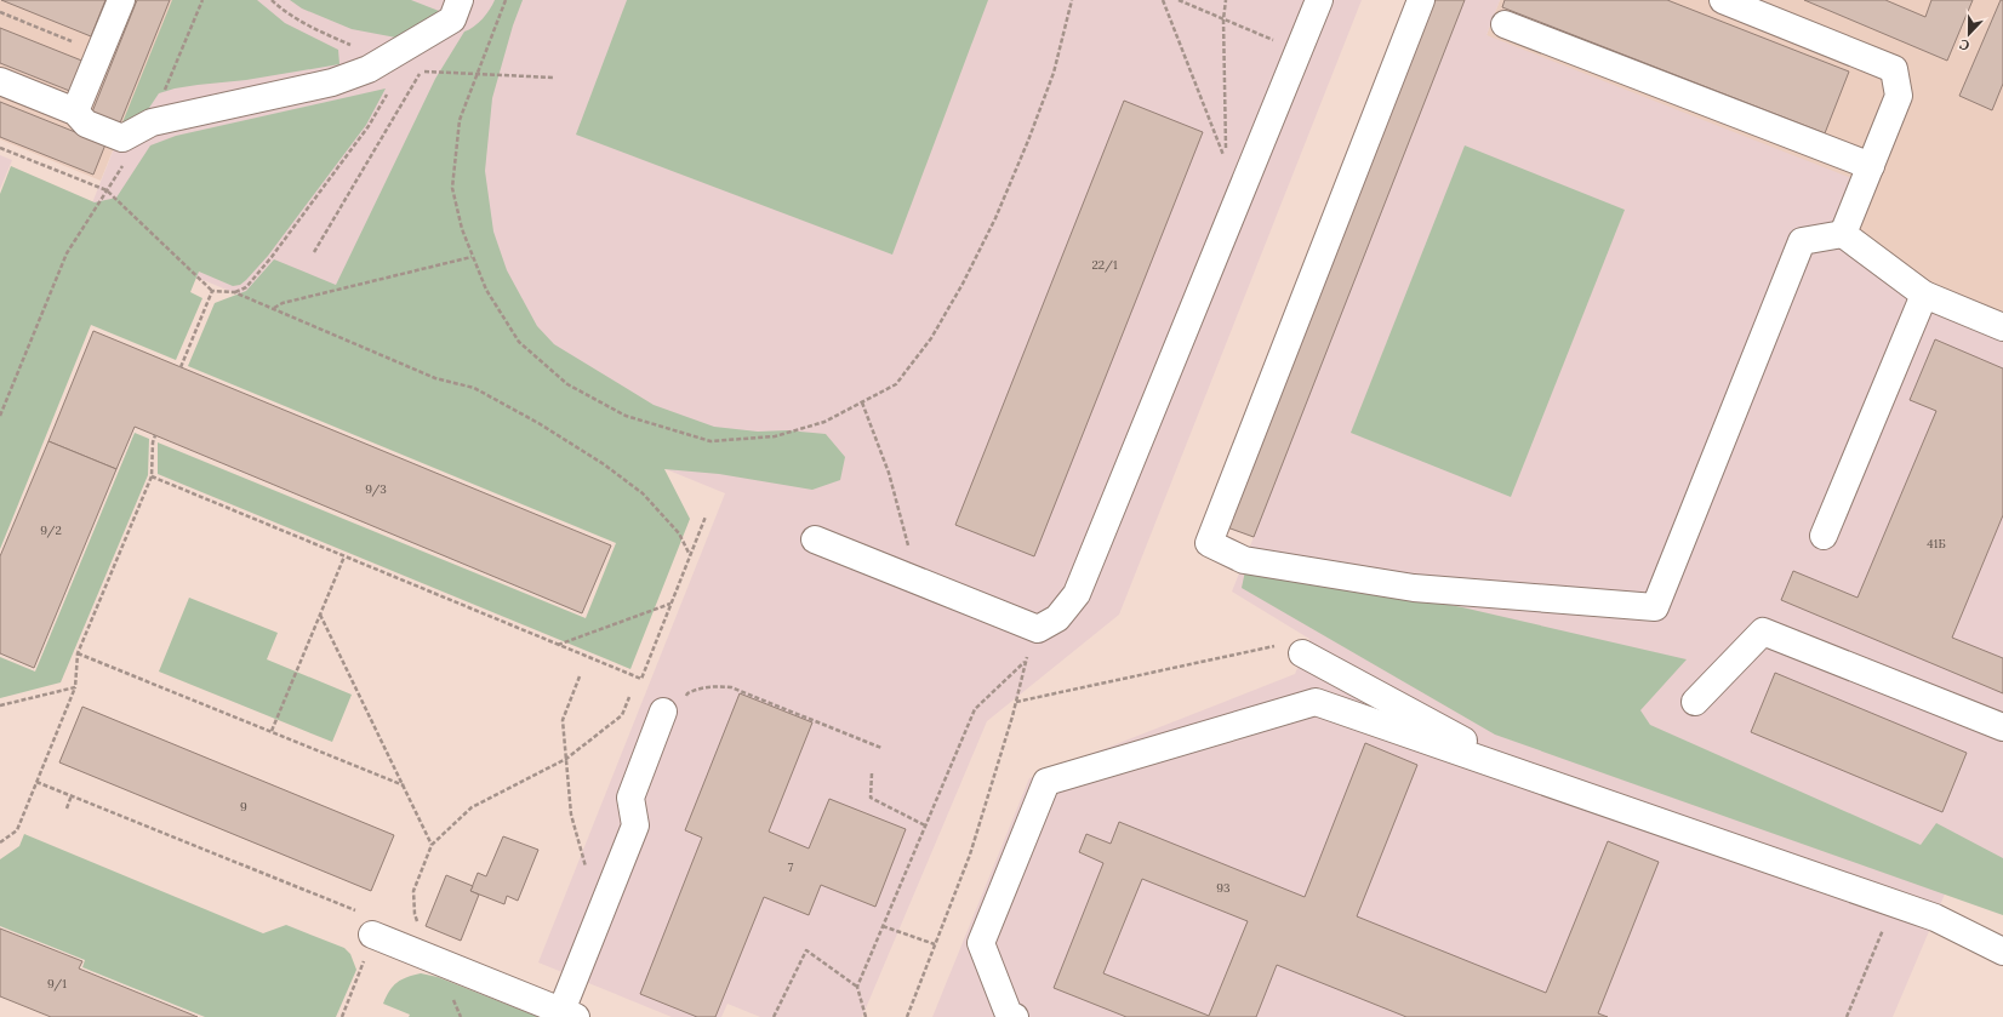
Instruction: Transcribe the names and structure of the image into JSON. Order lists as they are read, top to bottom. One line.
{"house_numbers":["22/1","9/3","9/2","41Б","9","7","93","9/1"],"north":"bottom"}
